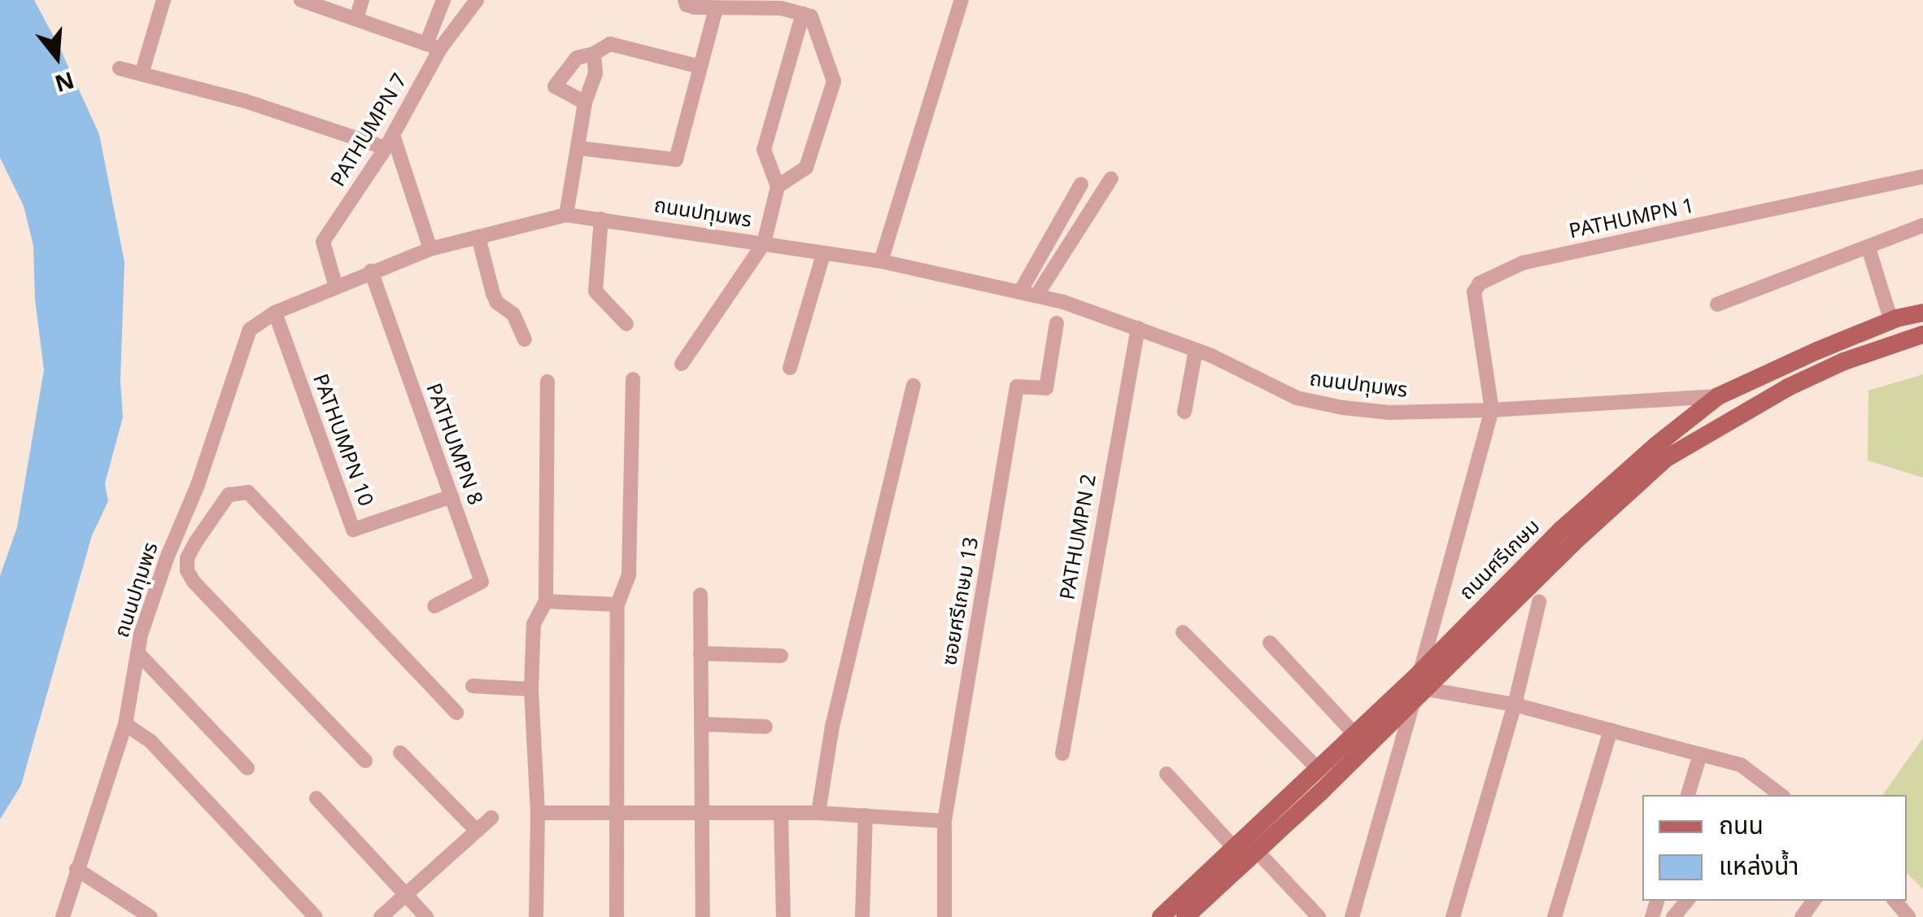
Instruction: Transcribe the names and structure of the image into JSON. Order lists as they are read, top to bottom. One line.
{"streets":{"main road":["ถนนศรีเกษม"],"street":["PATHUMPN 7","ถนนปทุมพร","PATHUMPN 1","PATHUMPN 10","PATHUMPN 8","PATHUMPN 2","ซอยศรีเกษม 13"]},"crossings":[["PATHUMPN 7","ถนนปทุมพร"],["ถนนปทุมพร","PATHUMPN 1"],["ถนนปทุมพร","PATHUMPN 10"],["ถนนปทุมพร","PATHUMPN 8"],["ถนนปทุมพร","PATHUMPN 2"],["ถนนปทุมพร","ถนนศรีเกษม"],["PATHUMPN 10","PATHUMPN 8"]],"legend":["ถนน","แหล่งน้ำ"],"north":"bottom"}
